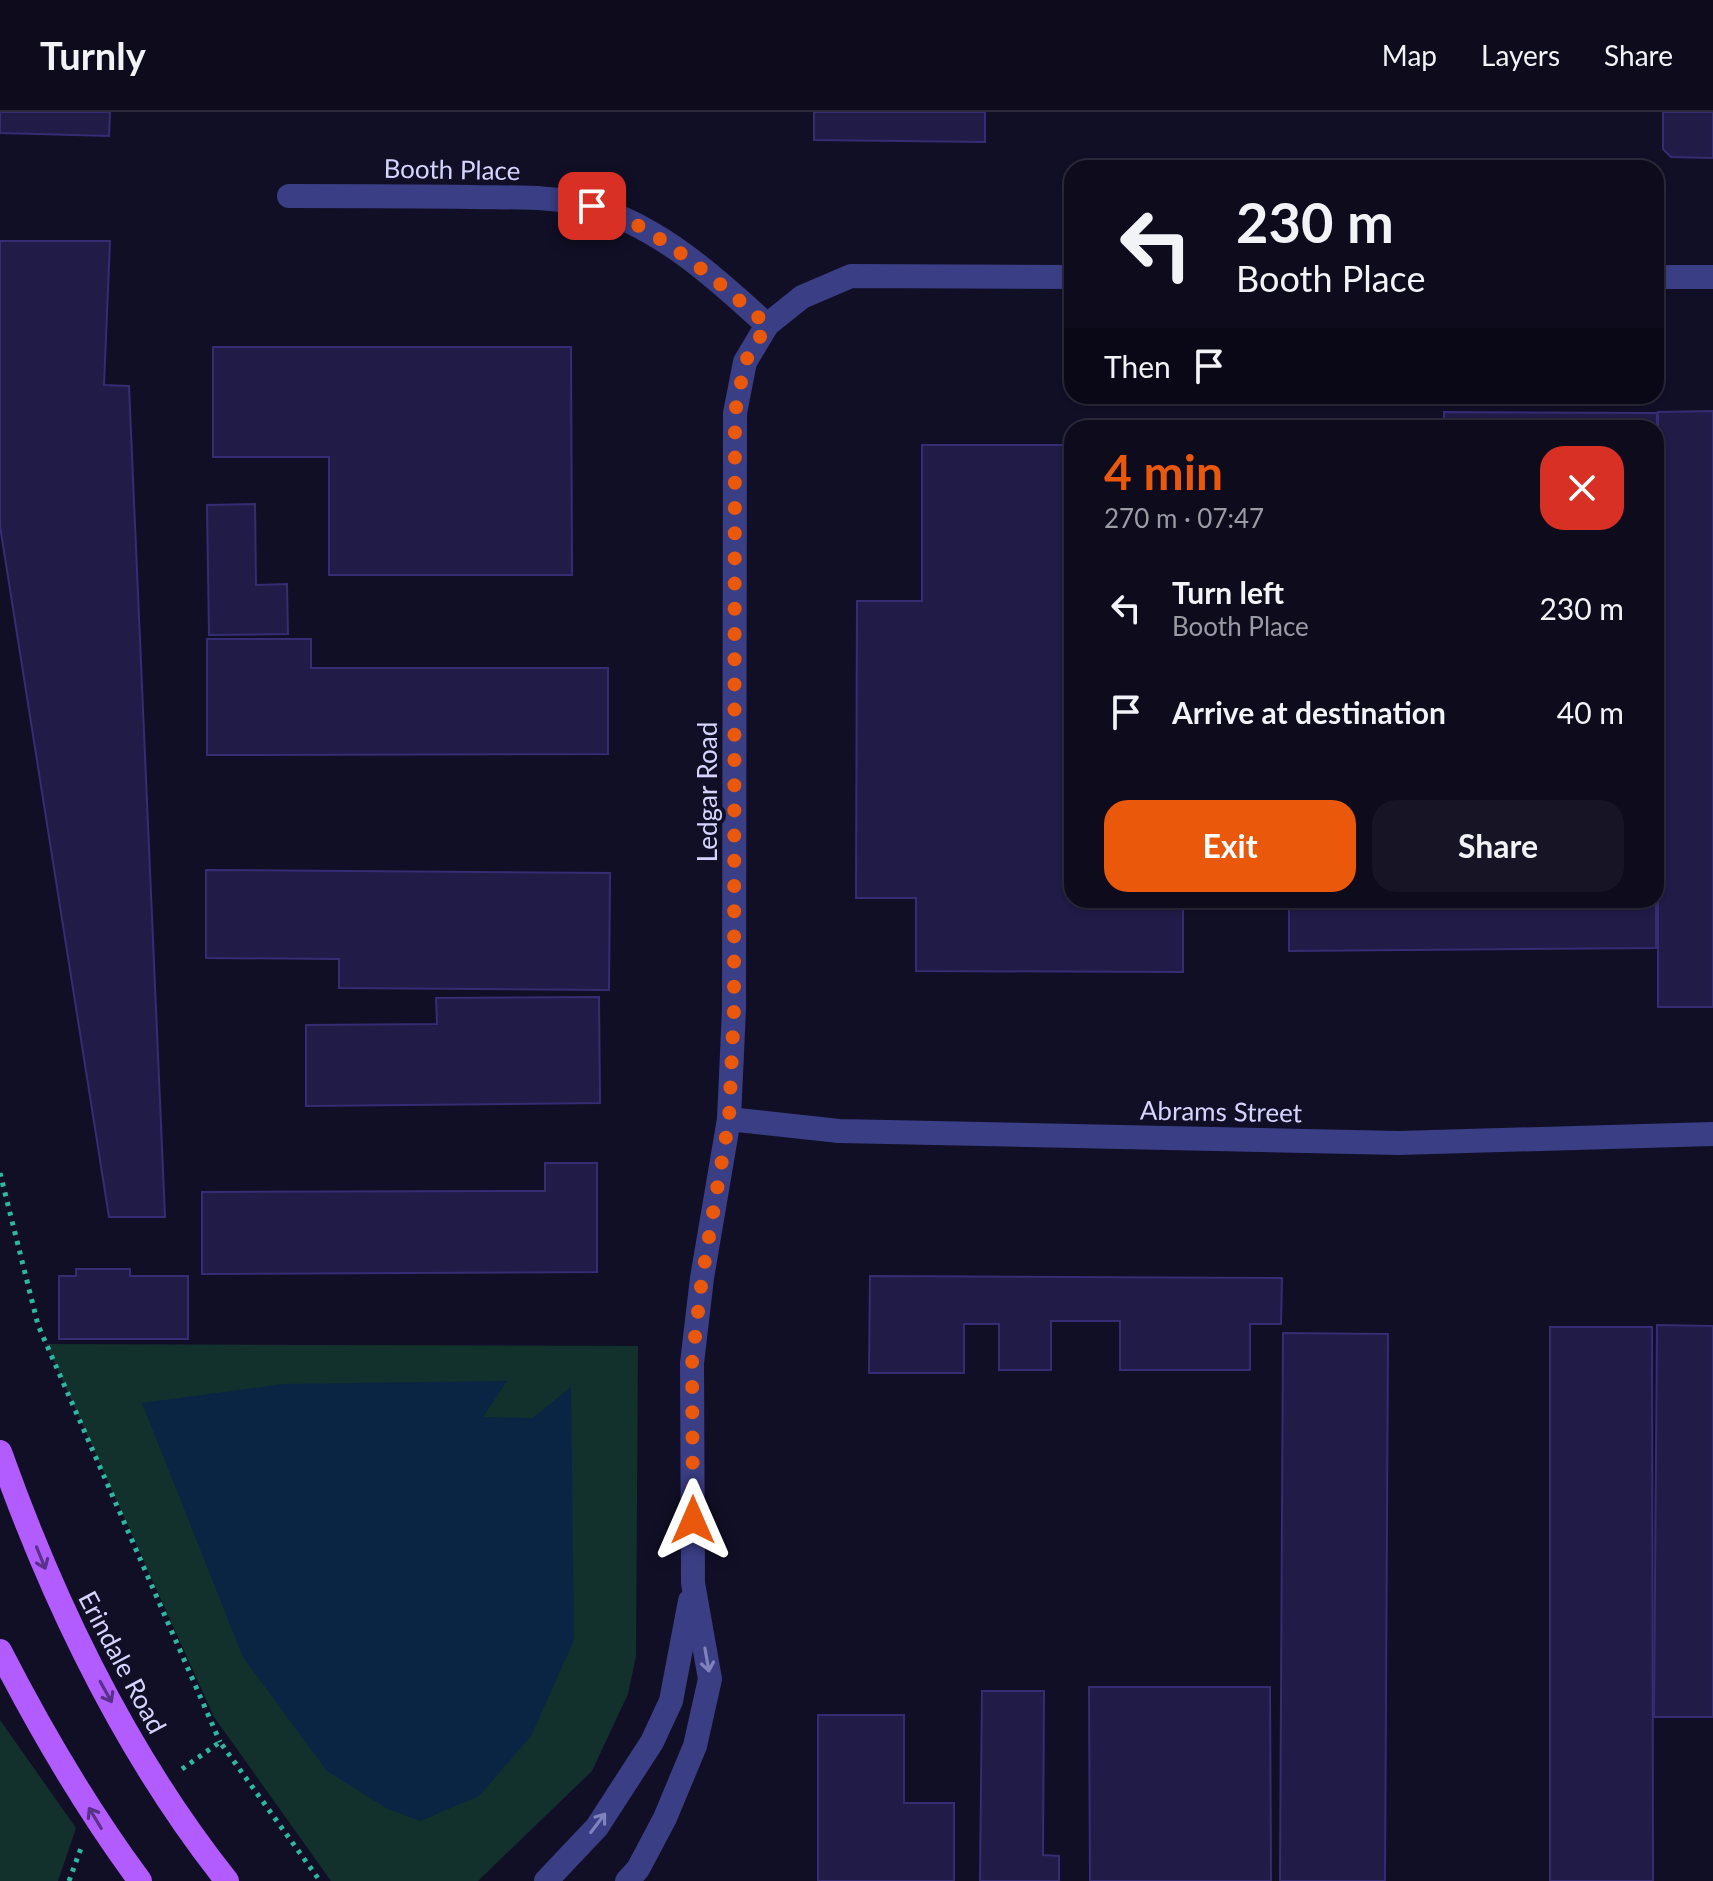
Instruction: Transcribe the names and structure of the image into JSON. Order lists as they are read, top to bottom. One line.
{"streets":{"main road":["Erindale Road"],"street":["Booth Place","Ledgar Road","Abrams Street"]},"crossings":[["Booth Place","Ledgar Road"],["Ledgar Road","Abrams Street"]],"page":{"header":"Turnly","nav":["Map","Layers","Share"],"turn":["230 m","Booth Place"],"then":"Then","heading":["4 min","270 m · 07:47"],"list":[{"name":"Turn left","note":"Booth Place","value":"230 m"},{"name":"Arrive at destination","value":"40 m"}],"buttons":["Exit","Share"]}}
